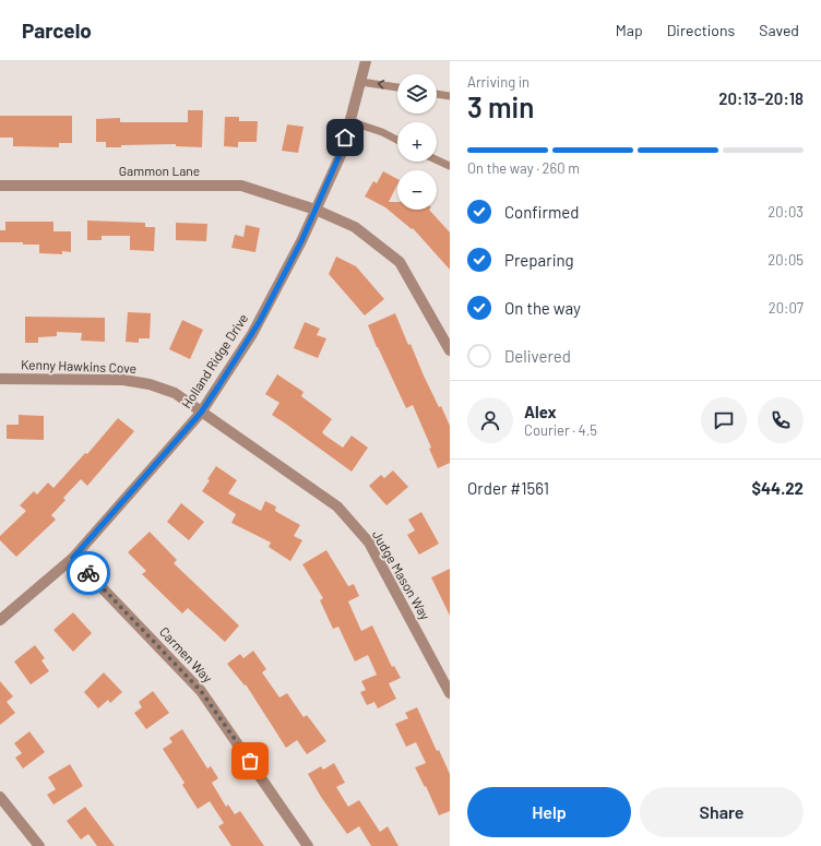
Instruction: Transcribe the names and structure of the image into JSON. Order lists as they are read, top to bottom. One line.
{"streets":{"street":["Gammon Lane","Holland Ridge Drive","Kenny Hawkins Cove","Judge Mason Way","Carmen Way"]},"crossings":[["Gammon Lane","Holland Ridge Drive"],["Holland Ridge Drive","Kenny Hawkins Cove"],["Holland Ridge Drive","Judge Mason Way"],["Holland Ridge Drive","Carmen Way"],["Kenny Hawkins Cove","Judge Mason Way"]],"page":{"header":"Parcelo","nav":["Map","Directions","Saved"],"heading":["3 min","Arriving in","20:13–20:18"],"panel":["Alex","Courier · 4.5","Order #1561","$44.22"],"map_buttons":["+","−"],"bar":"On the way · 260 m","list":[["Confirmed","20:03"],["Preparing","20:05"],["On the way","20:07"],"Delivered"],"buttons":["Help","Share"]}}
